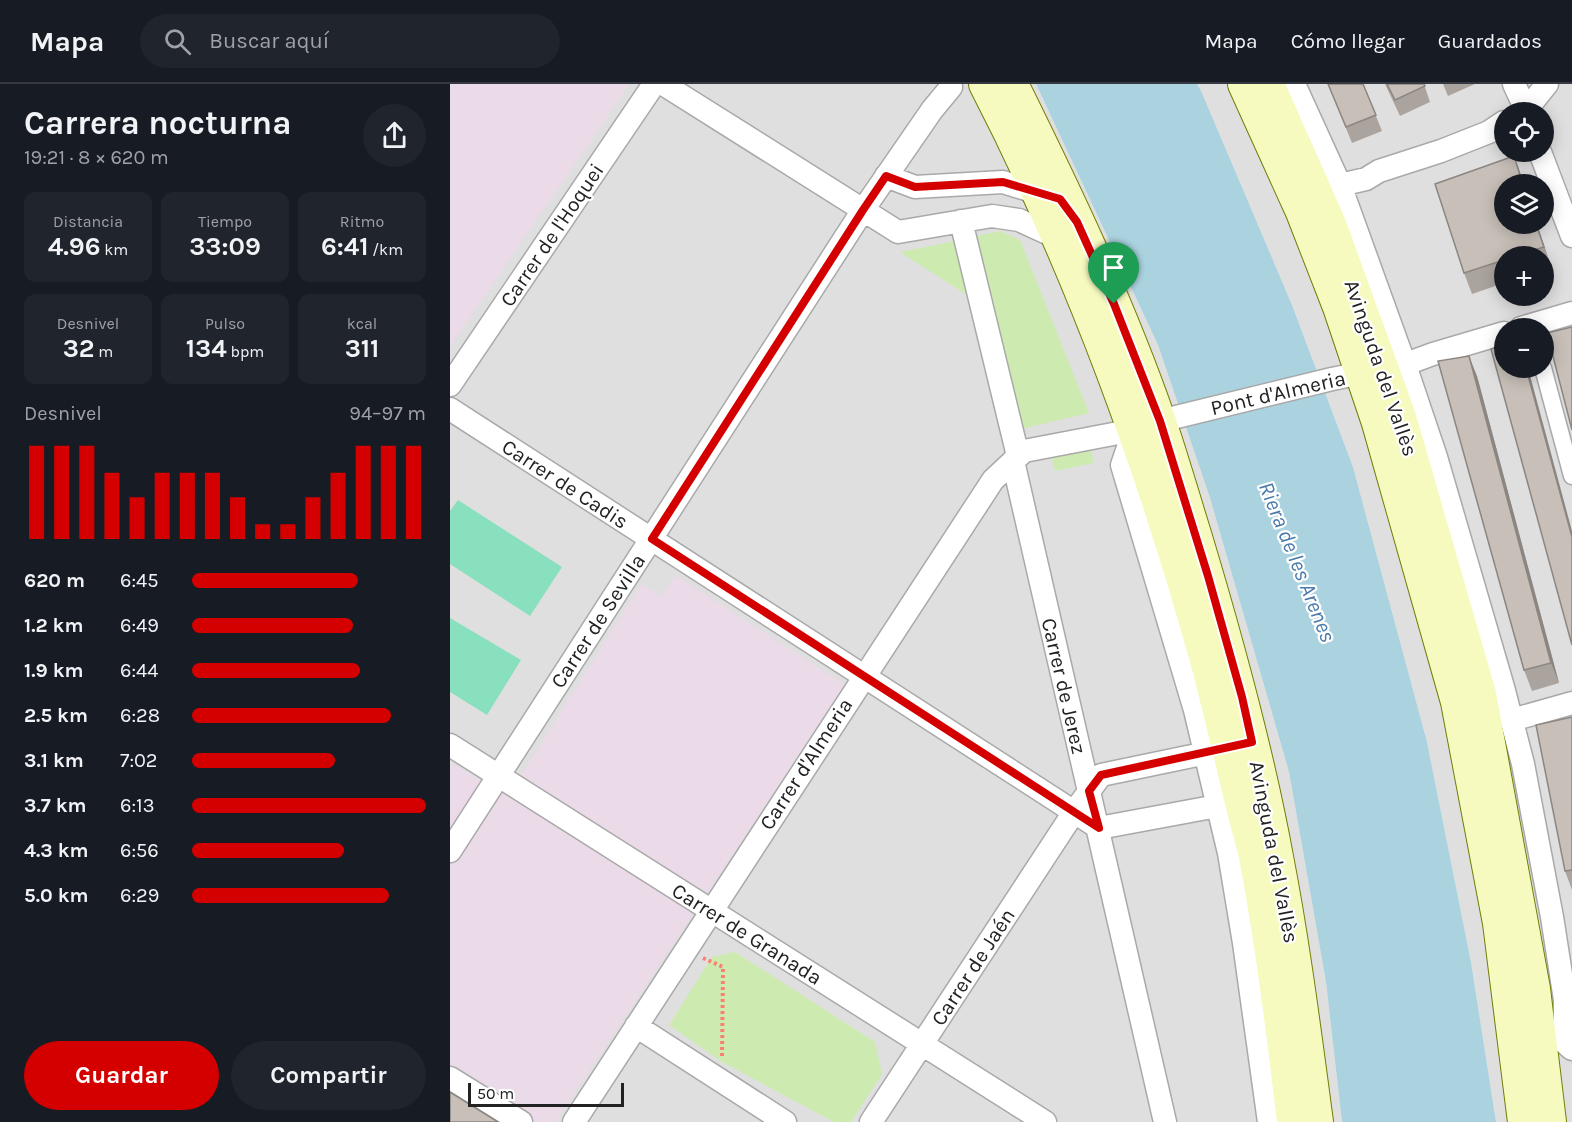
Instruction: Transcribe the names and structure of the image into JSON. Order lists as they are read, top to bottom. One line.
{"streets":{"main road":["Avinguda del Vallès"],"street":["Carrer de l'Hoquei","Pont d'Almeria","Carrer de Cadis","Carrer de Sevilla","Carrer de Jerez","Carrer d'Almeria","Carrer de Granada","Carrer de Jaén"]},"crossings":[["Avinguda del Vallès","Pont d'Almeria"],["Avinguda del Vallès","Carrer d'Almeria"],["Pont d'Almeria","Carrer d'Almeria"],["Carrer de Cadis","Carrer de Sevilla"],["Carrer de Cadis","Carrer de Jerez"],["Carrer de Cadis","Carrer d'Almeria"],["Carrer de Cadis","Carrer de Jaén"],["Carrer de Sevilla","Carrer de Granada"],["Carrer de Jerez","Carrer d'Almeria"],["Carrer d'Almeria","Carrer de Granada"],["Carrer de Granada","Carrer de Jaén"]],"water":["Riera de les Arenes"],"scale_bar":"50 m","page":{"header":"Mapa","search":"Buscar aquí","nav":["Mapa","Cómo llegar","Guardados"],"heading":["Carrera nocturna","19:21 · 8 × 620 m"],"map_buttons":["+","−"],"stats":[["Distancia","4.96 km"],["Tiempo","33:09"],["Ritmo","6:41 /km"],["Desnivel","32 m"],["Pulso","134 bpm"],["kcal","311"]],"chart":["Desnivel","94–97 m"],"list":[{"name":"620 m","note":"6:45"},{"name":"1.2 km","note":"6:49"},{"name":"1.9 km","note":"6:44"},{"name":"2.5 km","note":"6:28"},{"name":"3.1 km","note":"7:02"},{"name":"3.7 km","note":"6:13"},{"name":"4.3 km","note":"6:56"},{"name":"5.0 km","note":"6:29"}],"buttons":["Guardar","Compartir"],"scale":"50 m"}}
